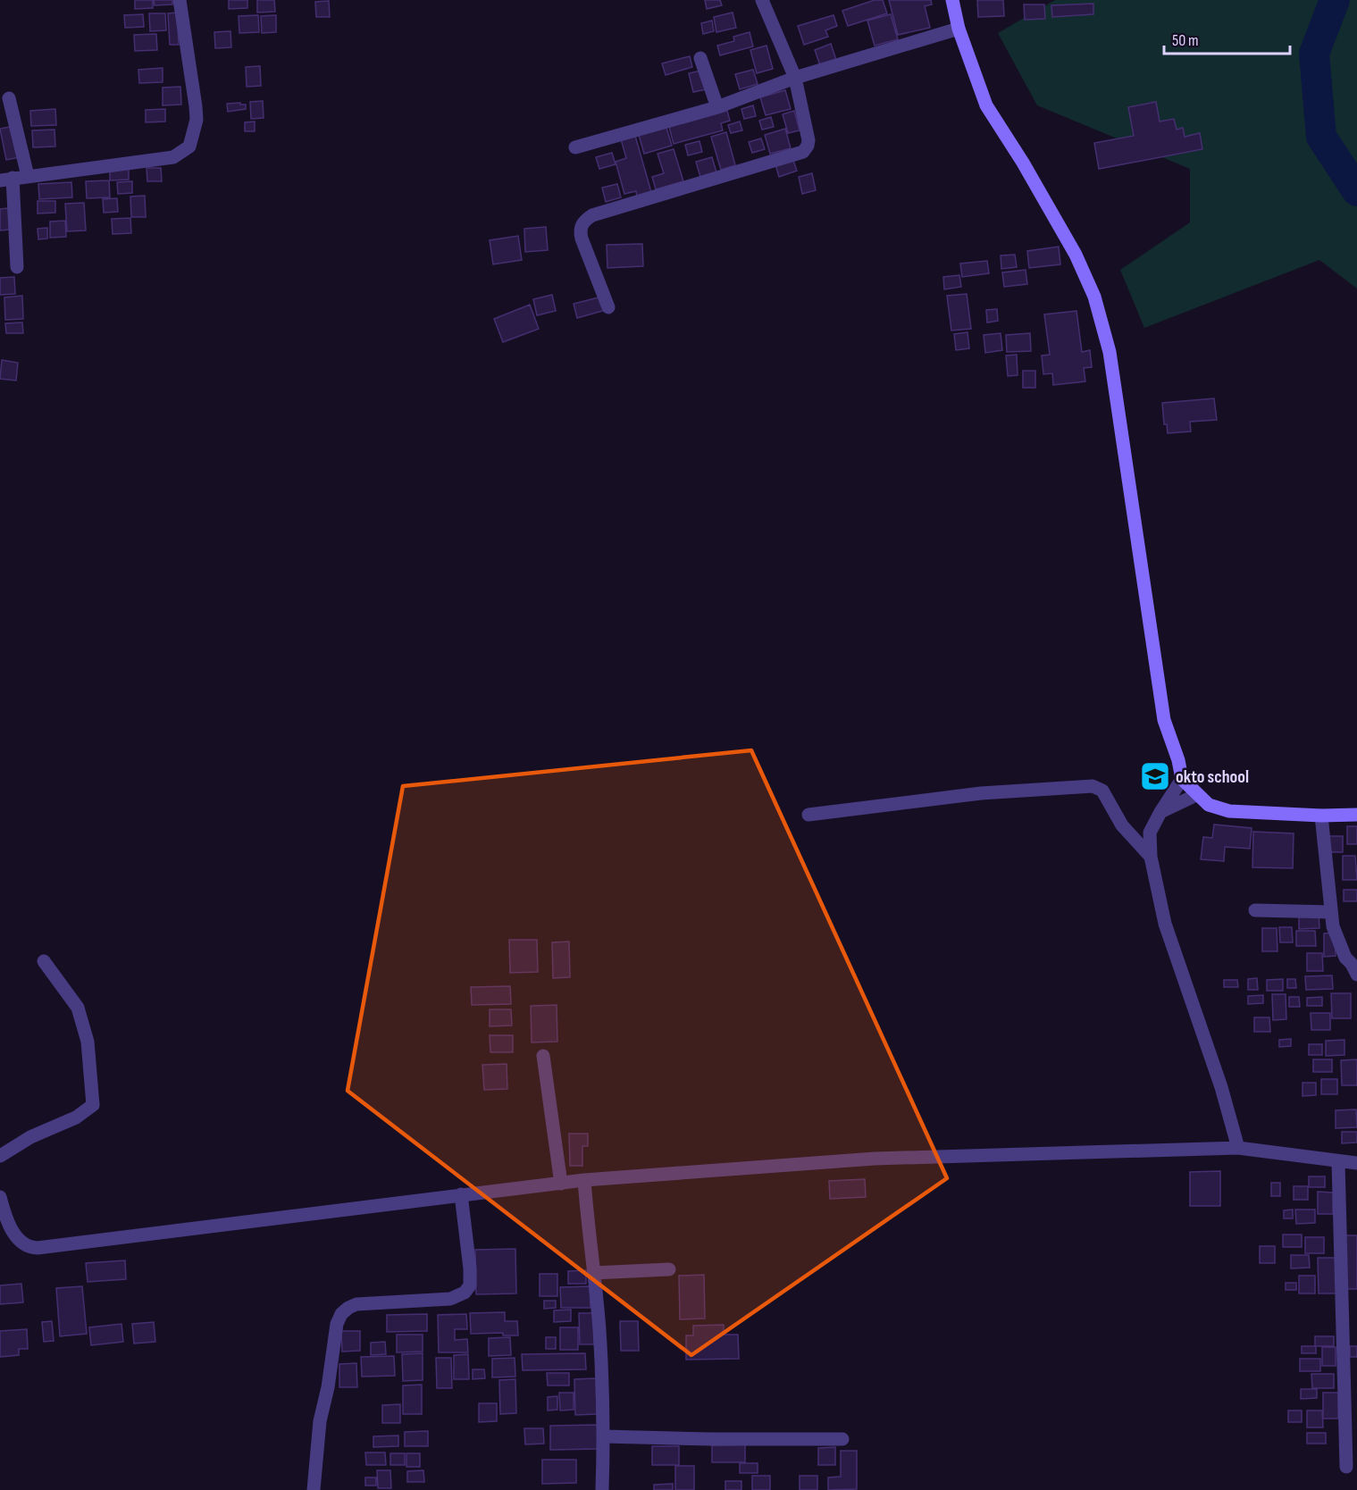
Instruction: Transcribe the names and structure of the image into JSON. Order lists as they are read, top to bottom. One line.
{"places":{"school or university":["okto school"]},"scale_bar":"50 m"}
